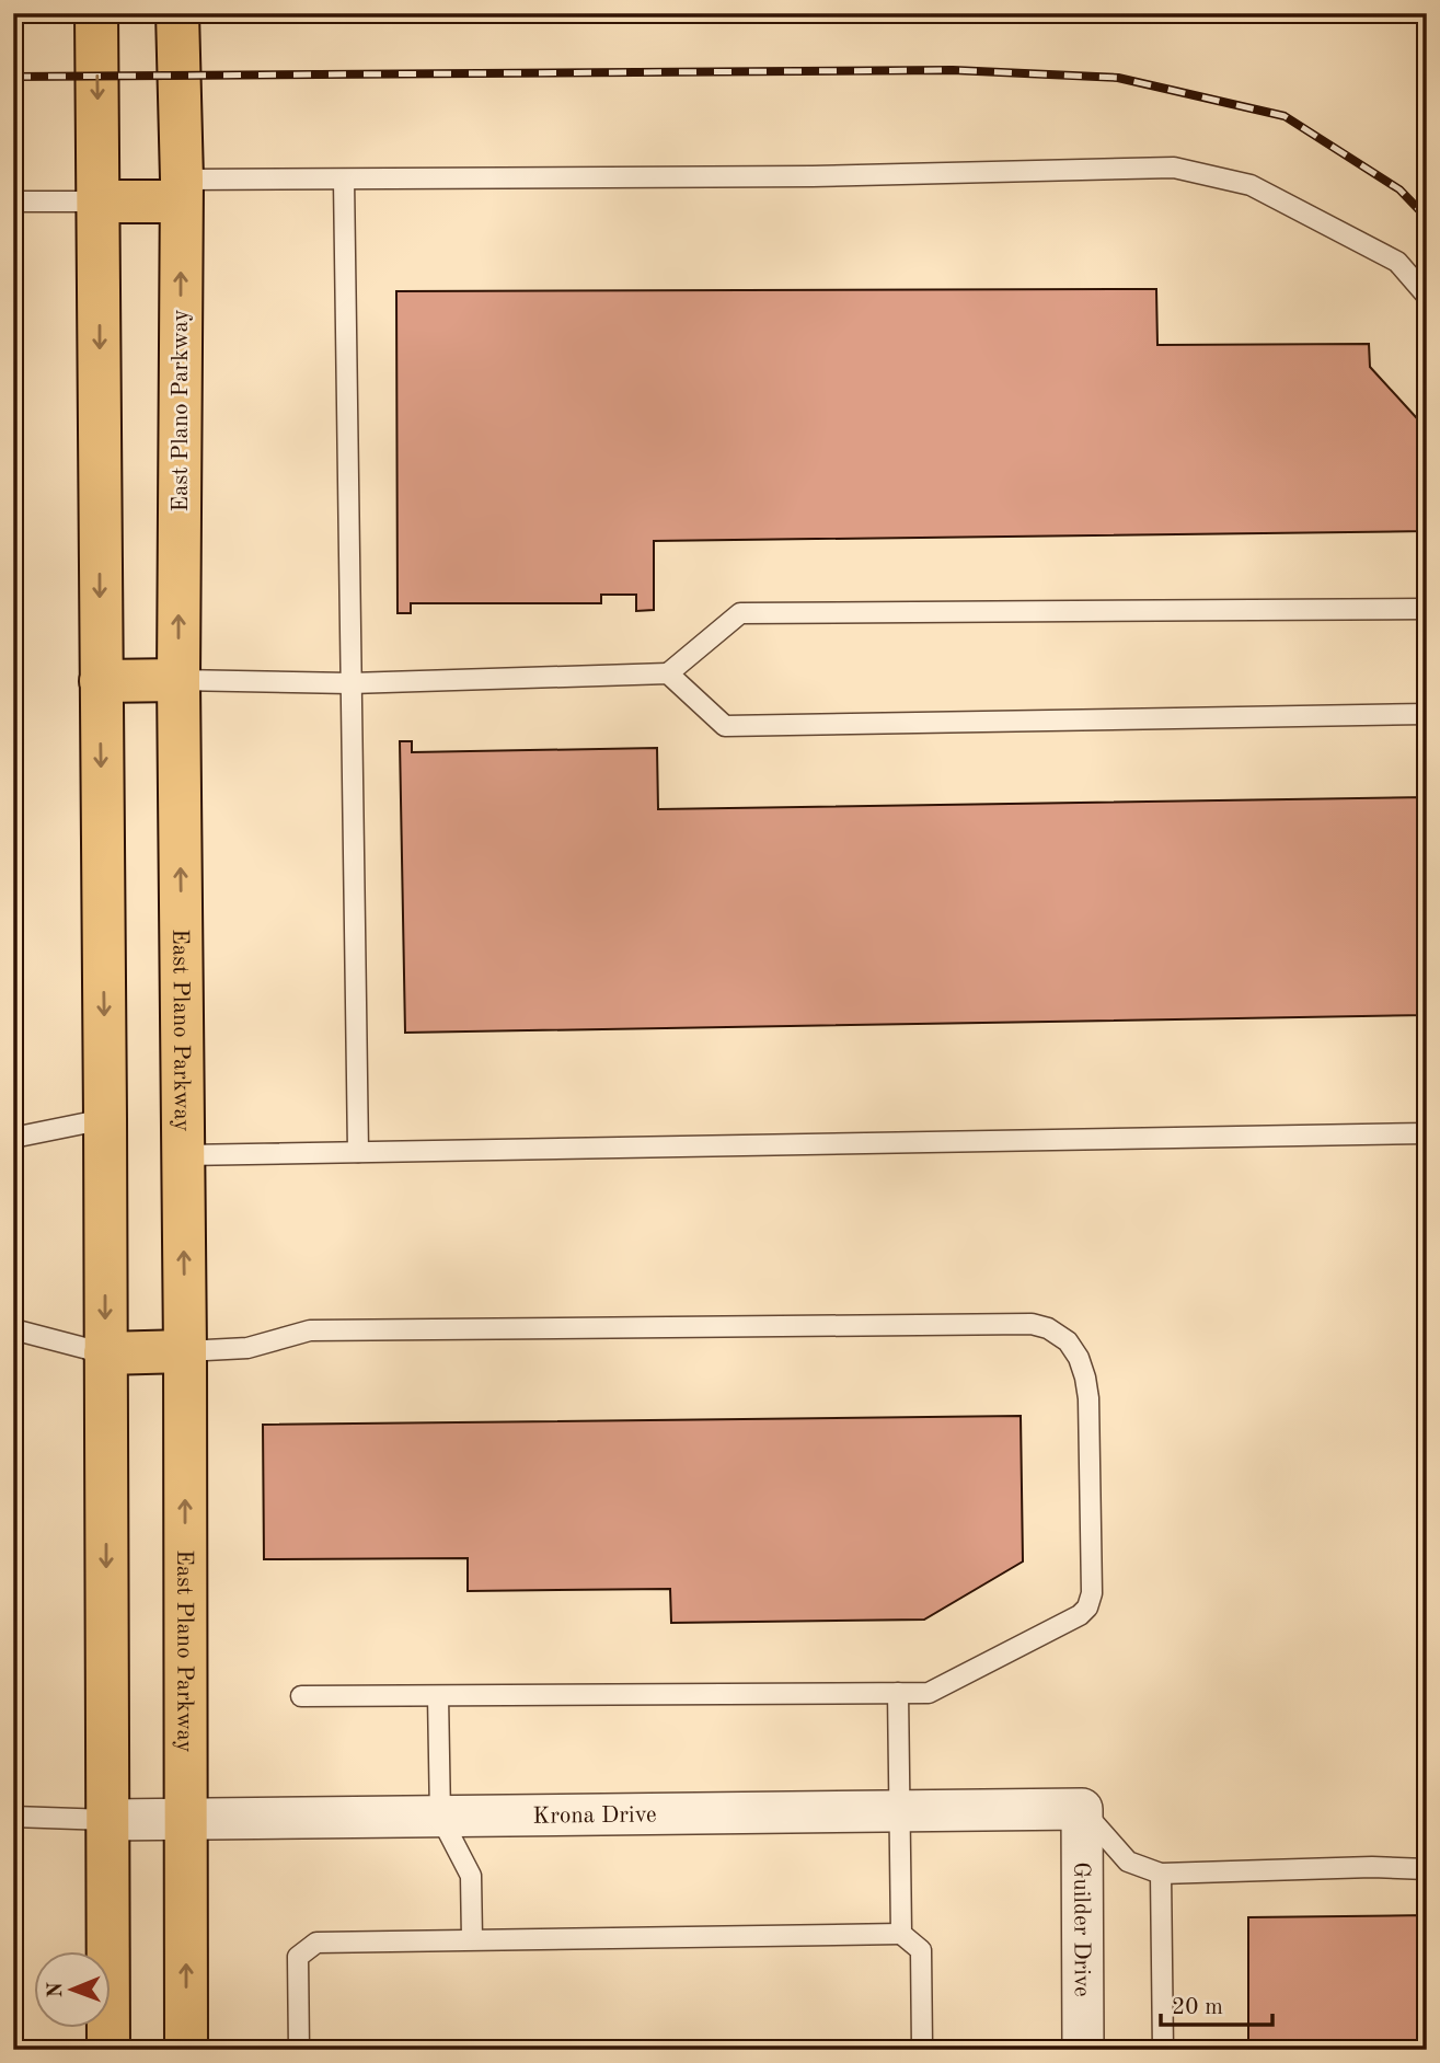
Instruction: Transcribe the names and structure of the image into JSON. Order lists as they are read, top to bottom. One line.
{"streets":{"main road":["East Plano Parkway"],"street":["Krona Drive","Guilder Drive"]},"crossings":[["East Plano Parkway","Krona Drive"],["Krona Drive","Guilder Drive"]],"scale_bar":"20 m","north":"left"}
